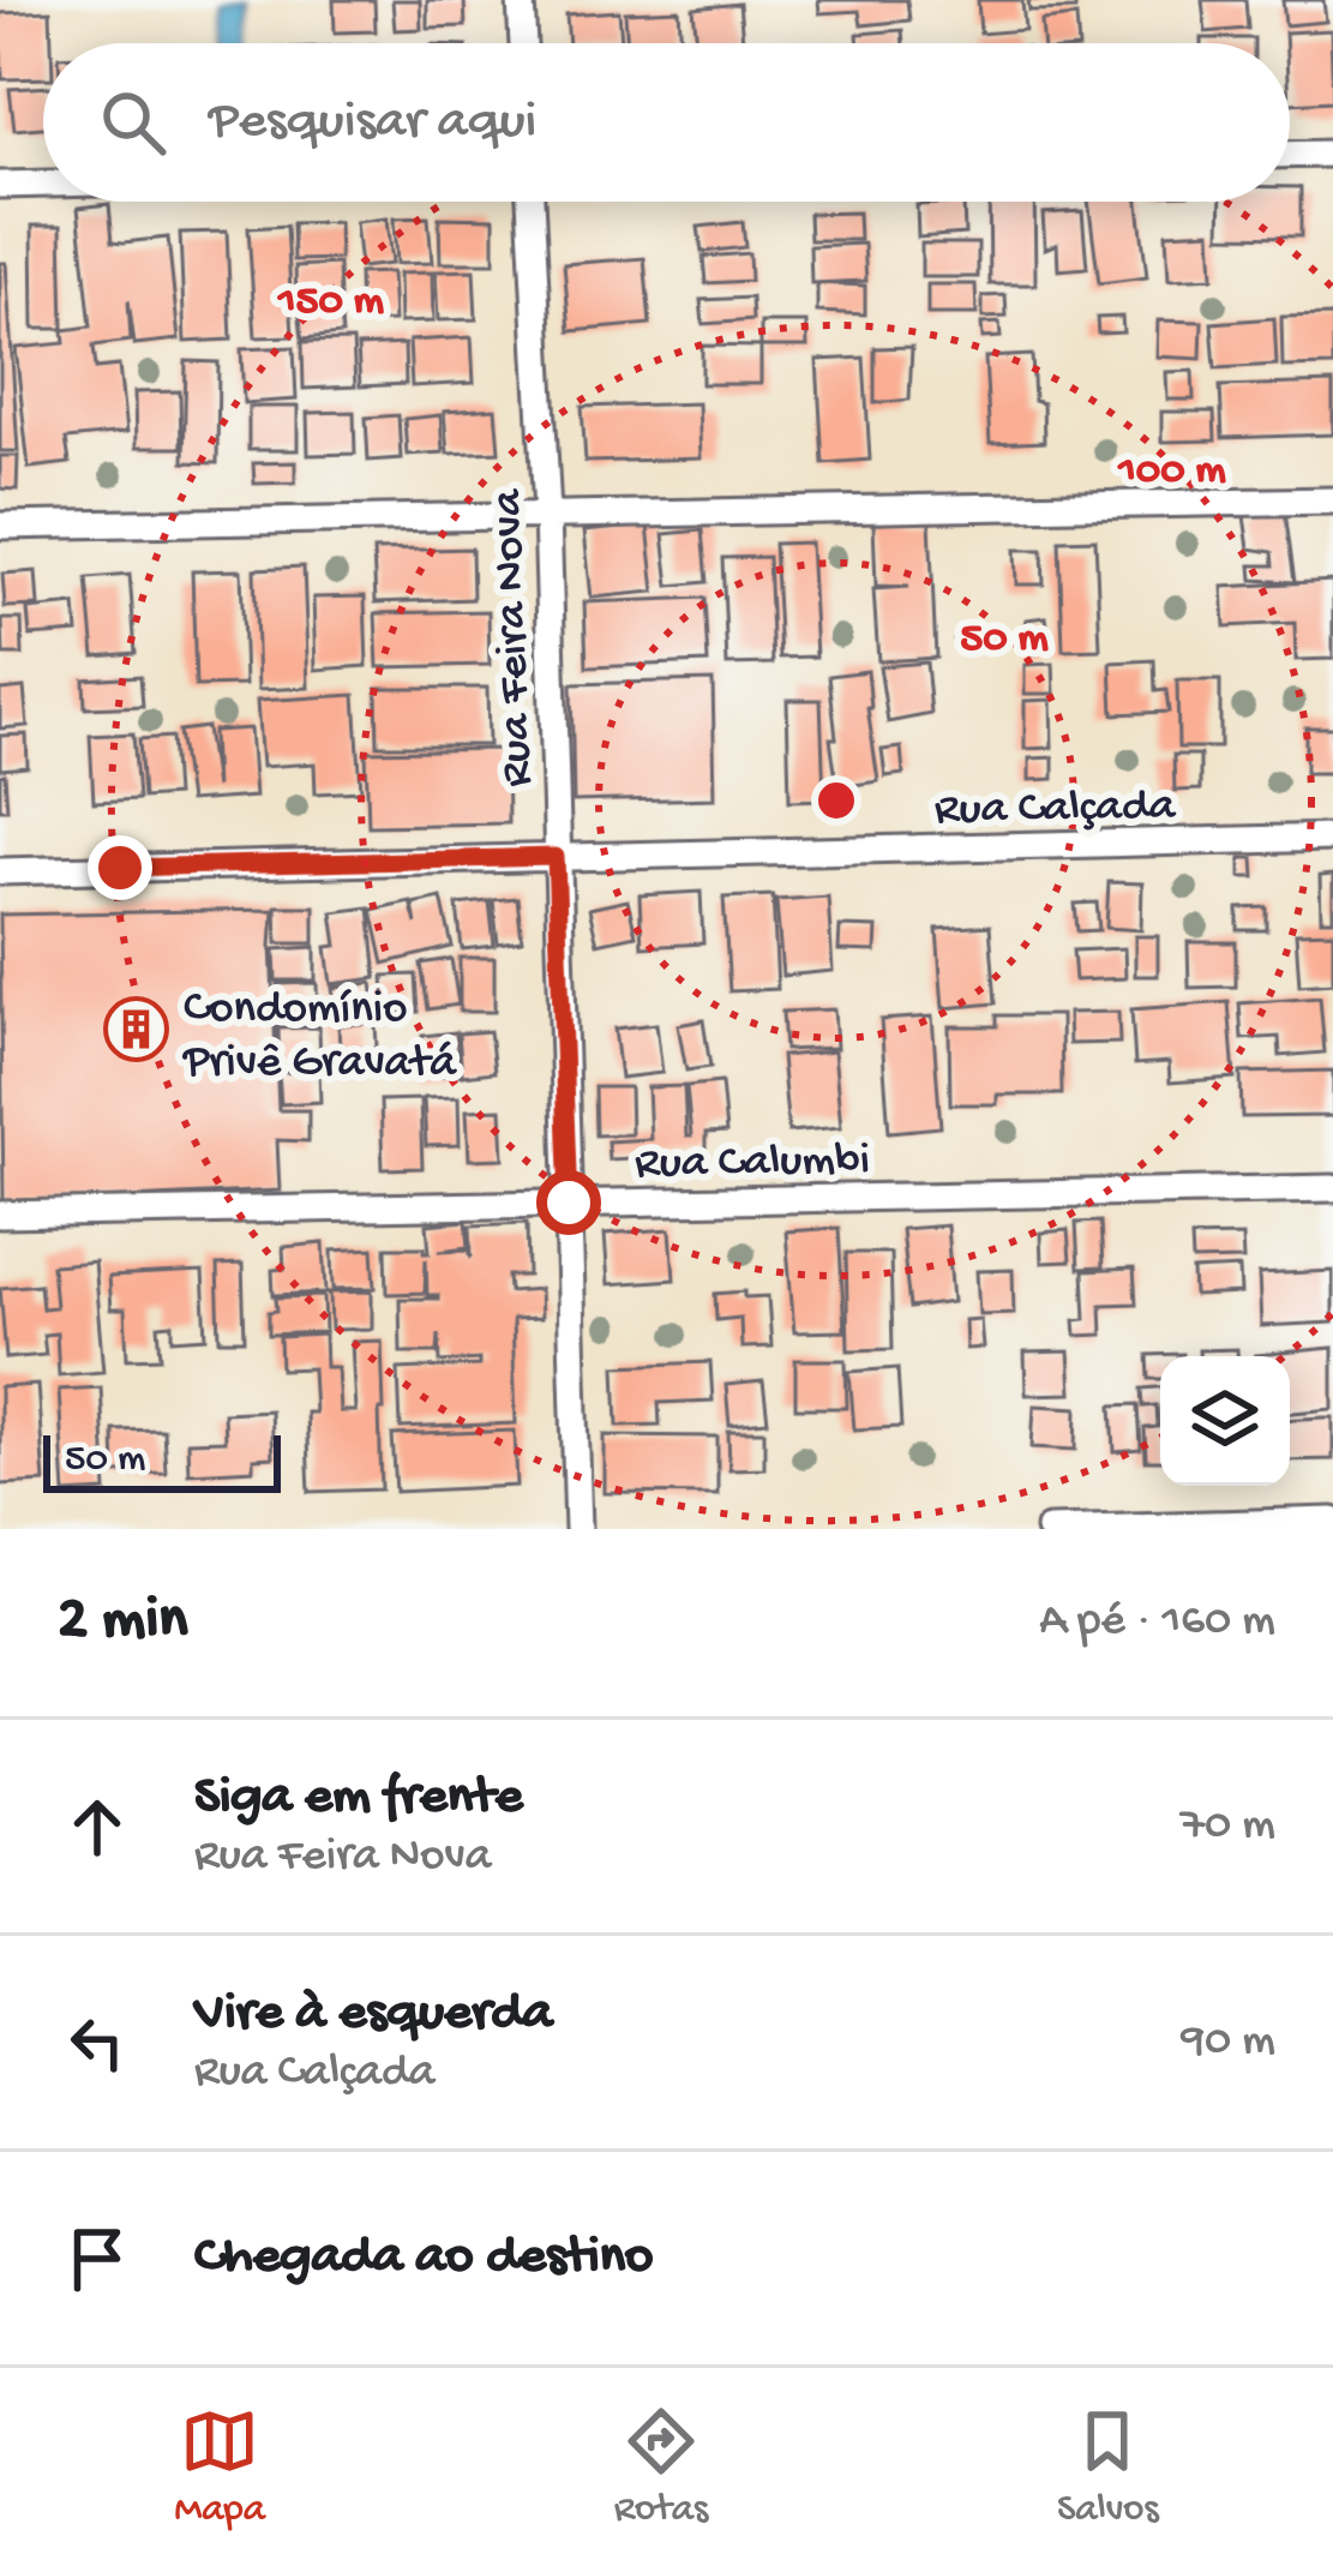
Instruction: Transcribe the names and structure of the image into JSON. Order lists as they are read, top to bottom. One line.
{"streets":{"street":["Rua Feira Nova","Rua Calçada","Rua Calumbi"]},"crossings":[["Rua Feira Nova","Rua Calçada"],["Rua Feira Nova","Rua Calumbi"]],"places":{"building":["Condomínio Privê Gravatá"]},"scale_bar":"50 m","page":{"search":"Pesquisar aqui","scale":"50 m","heading":["2 min","A pé · 160 m"],"list":[["Siga em frente","Rua Feira Nova","70 m"],["Vire à esquerda","Rua Calçada","90 m"],"Chegada ao destino"],"nav":["Mapa","Rotas","Salvos"]},"rings":["150 m","100 m","50 m"]}
